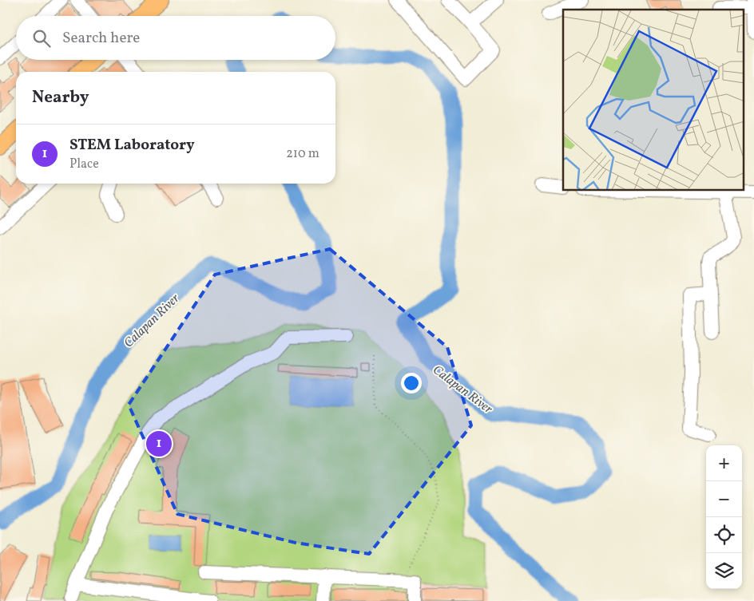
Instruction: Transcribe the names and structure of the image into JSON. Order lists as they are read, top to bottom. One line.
{"water":["Calapan River"],"page":{"search":"Search here","heading":"Nearby","list":[{"mark":"1","name":"STEM Laboratory","note":"Place","value":"210 m"}],"pins":"1","map_buttons":["+","−"]}}
